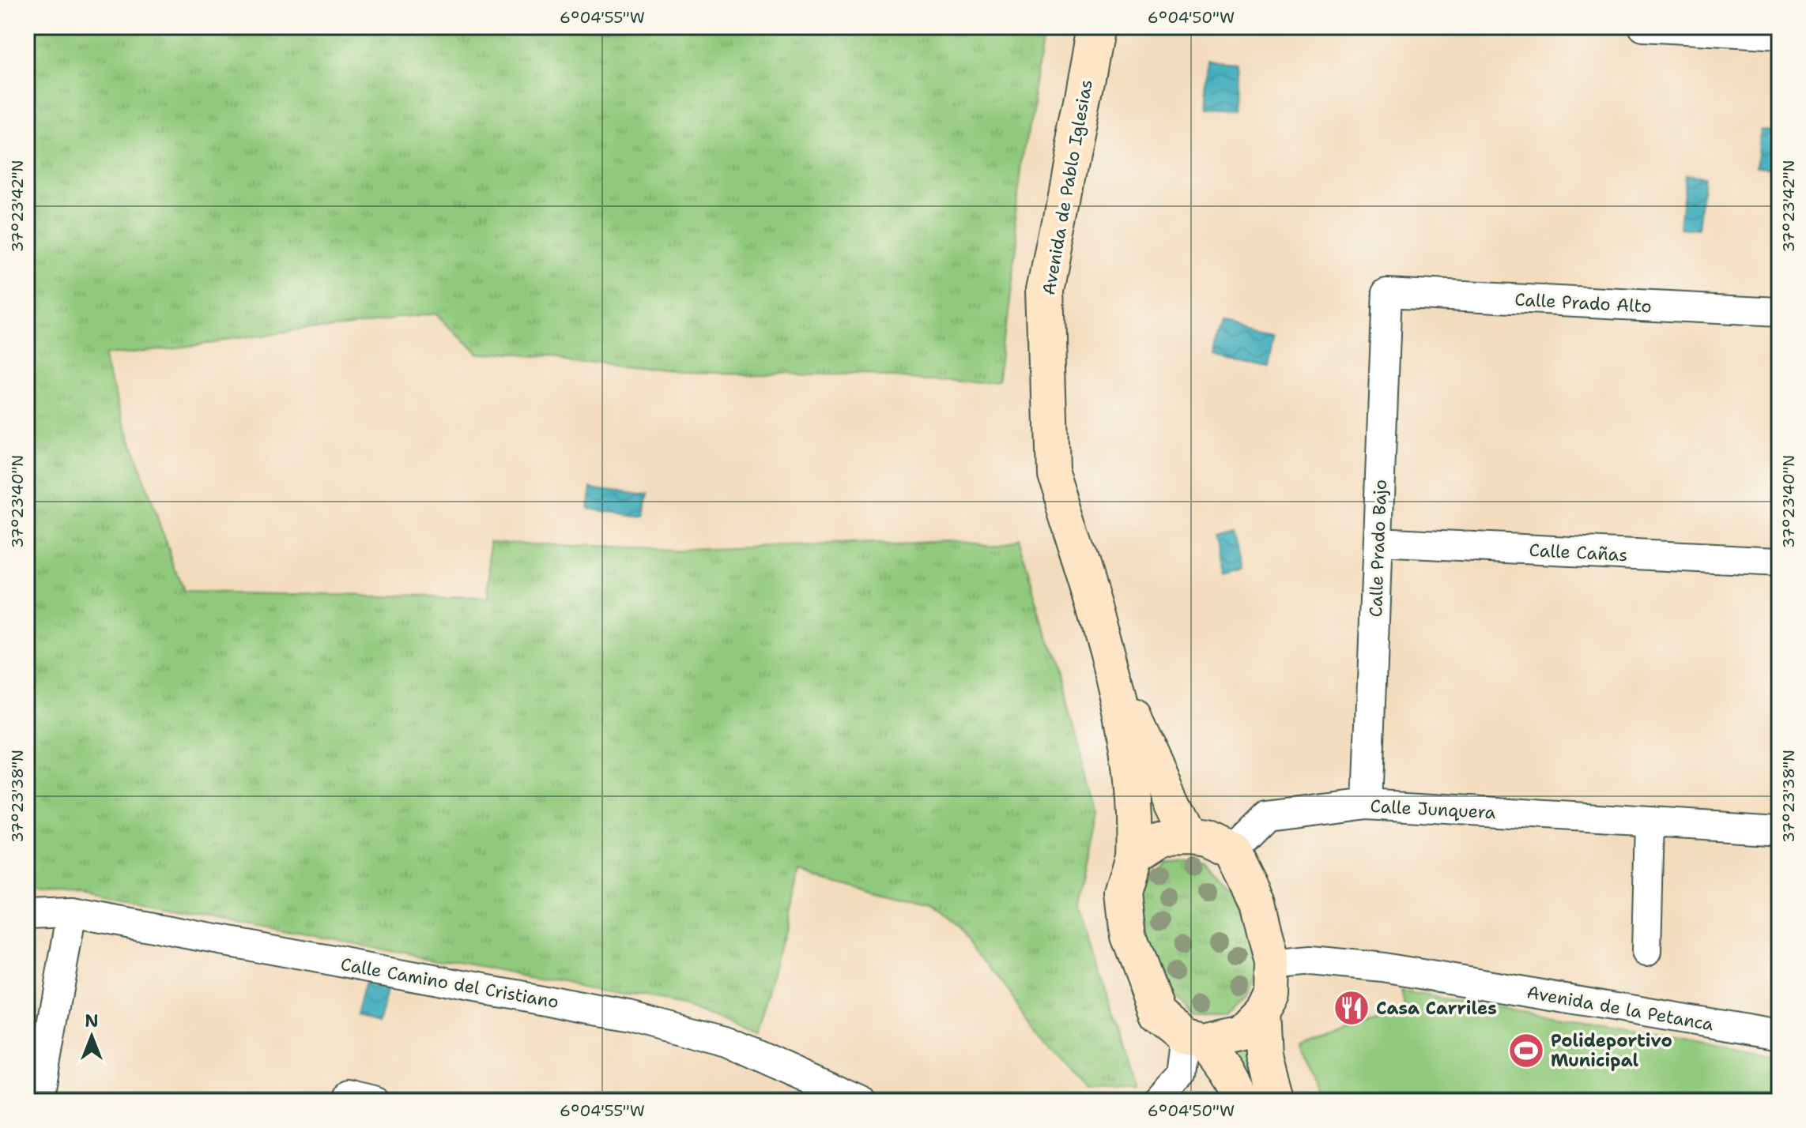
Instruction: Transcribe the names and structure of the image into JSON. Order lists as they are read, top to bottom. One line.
{"streets":{"main road":["Avenida de Pablo Iglesias"],"street":["Calle Prado Alto","Calle Prado Bajo","Calle Cañas","Calle Junquera","Calle Camino del Cristiano","Avenida de la Petanca"]},"crossings":[["Avenida de Pablo Iglesias","Calle Junquera"],["Avenida de Pablo Iglesias","Avenida de la Petanca"],["Calle Prado Alto","Calle Prado Bajo"],["Calle Prado Bajo","Calle Cañas"],["Calle Prado Bajo","Calle Junquera"],["Calle Junquera","Avenida de la Petanca"]],"places":{"restaurant":["Casa Carriles"],"sports":["Polideportivo Municipal"]},"north":"top","coordinates":["6°04'55\"W","6°04'50\"W","37°23'42\"N","37°23'40\"N","37°23'38\"N"]}
